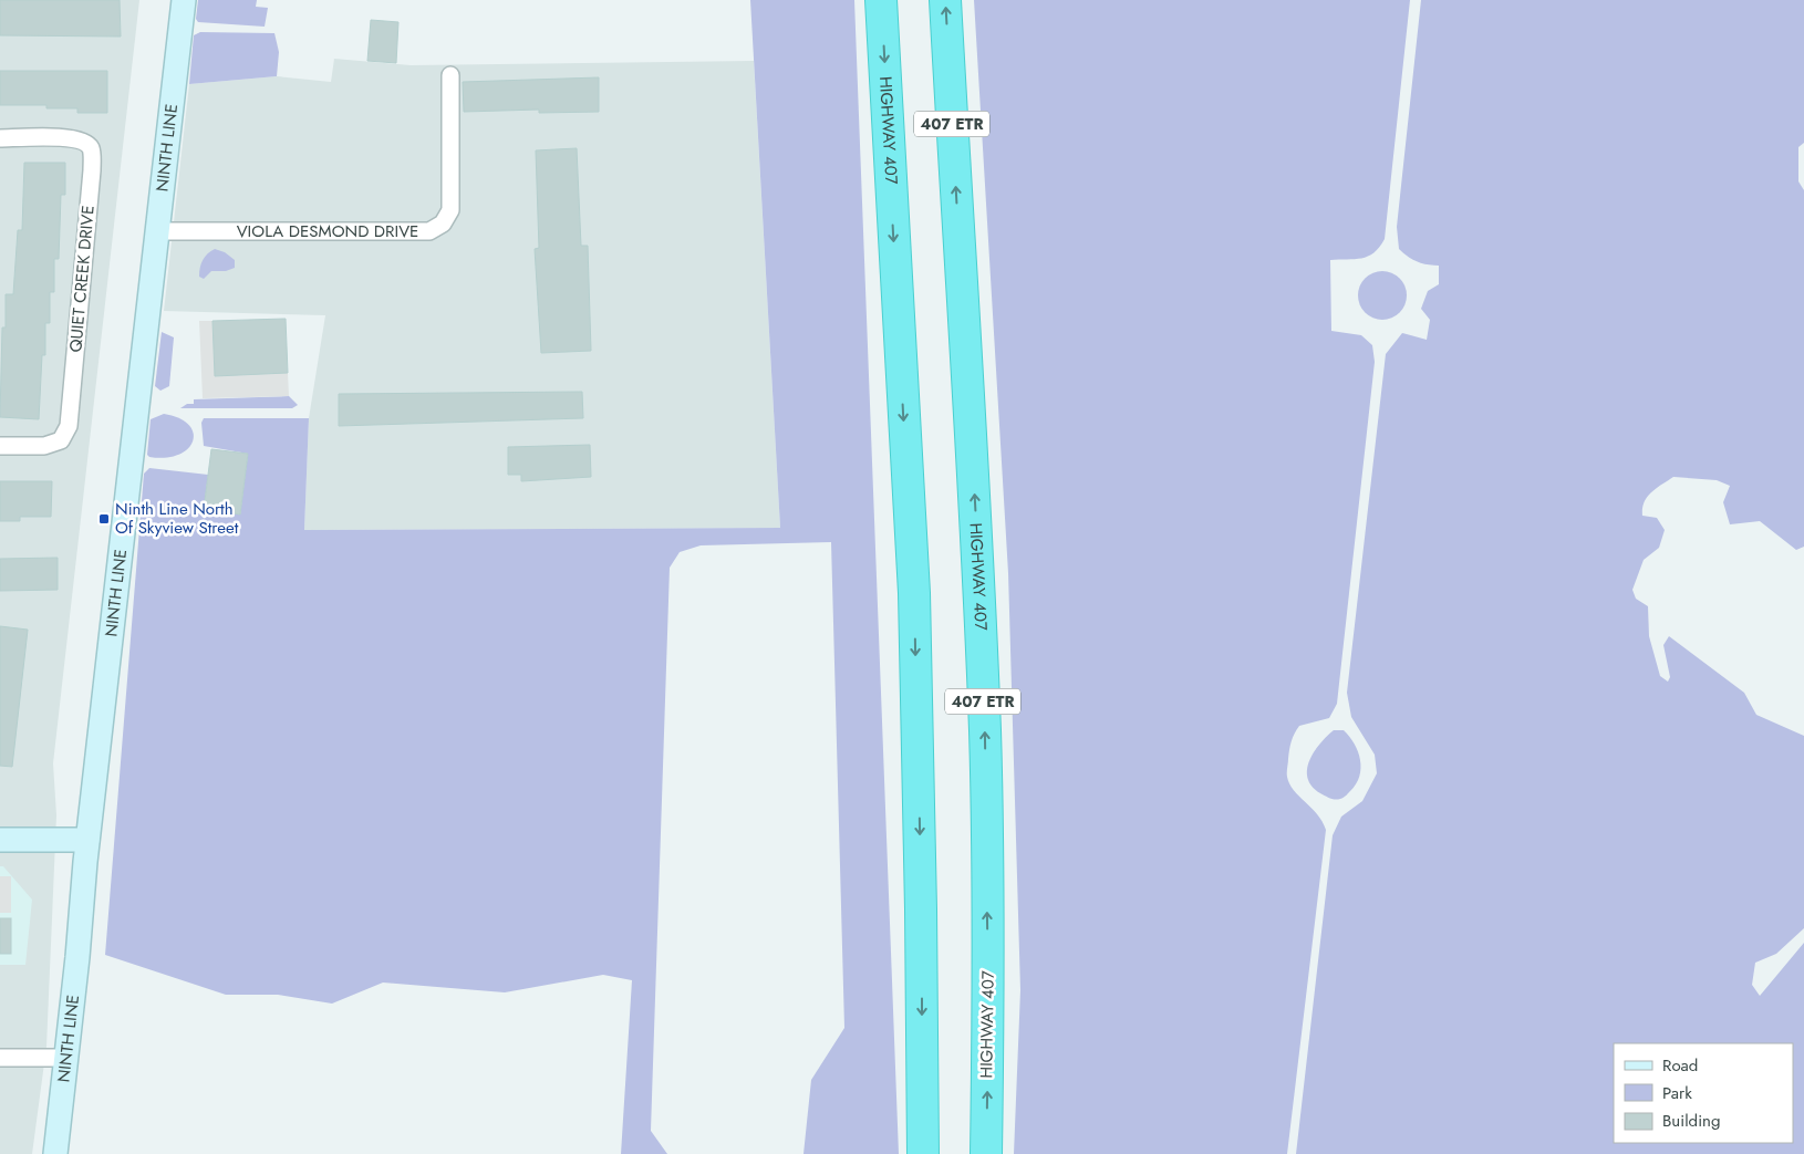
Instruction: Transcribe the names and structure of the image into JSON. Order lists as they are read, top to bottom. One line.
{"streets":{"highway":["407 ETR","HIGHWAY 407"],"main road":["NINTH LINE"],"street":["VIOLA DESMOND DRIVE","QUIET CREEK DRIVE"]},"crossings":[["NINTH LINE","VIOLA DESMOND DRIVE"]],"places":{"transit":["Ninth Line North Of Skyview Street"]},"legend":["Road","Park","Building"]}
